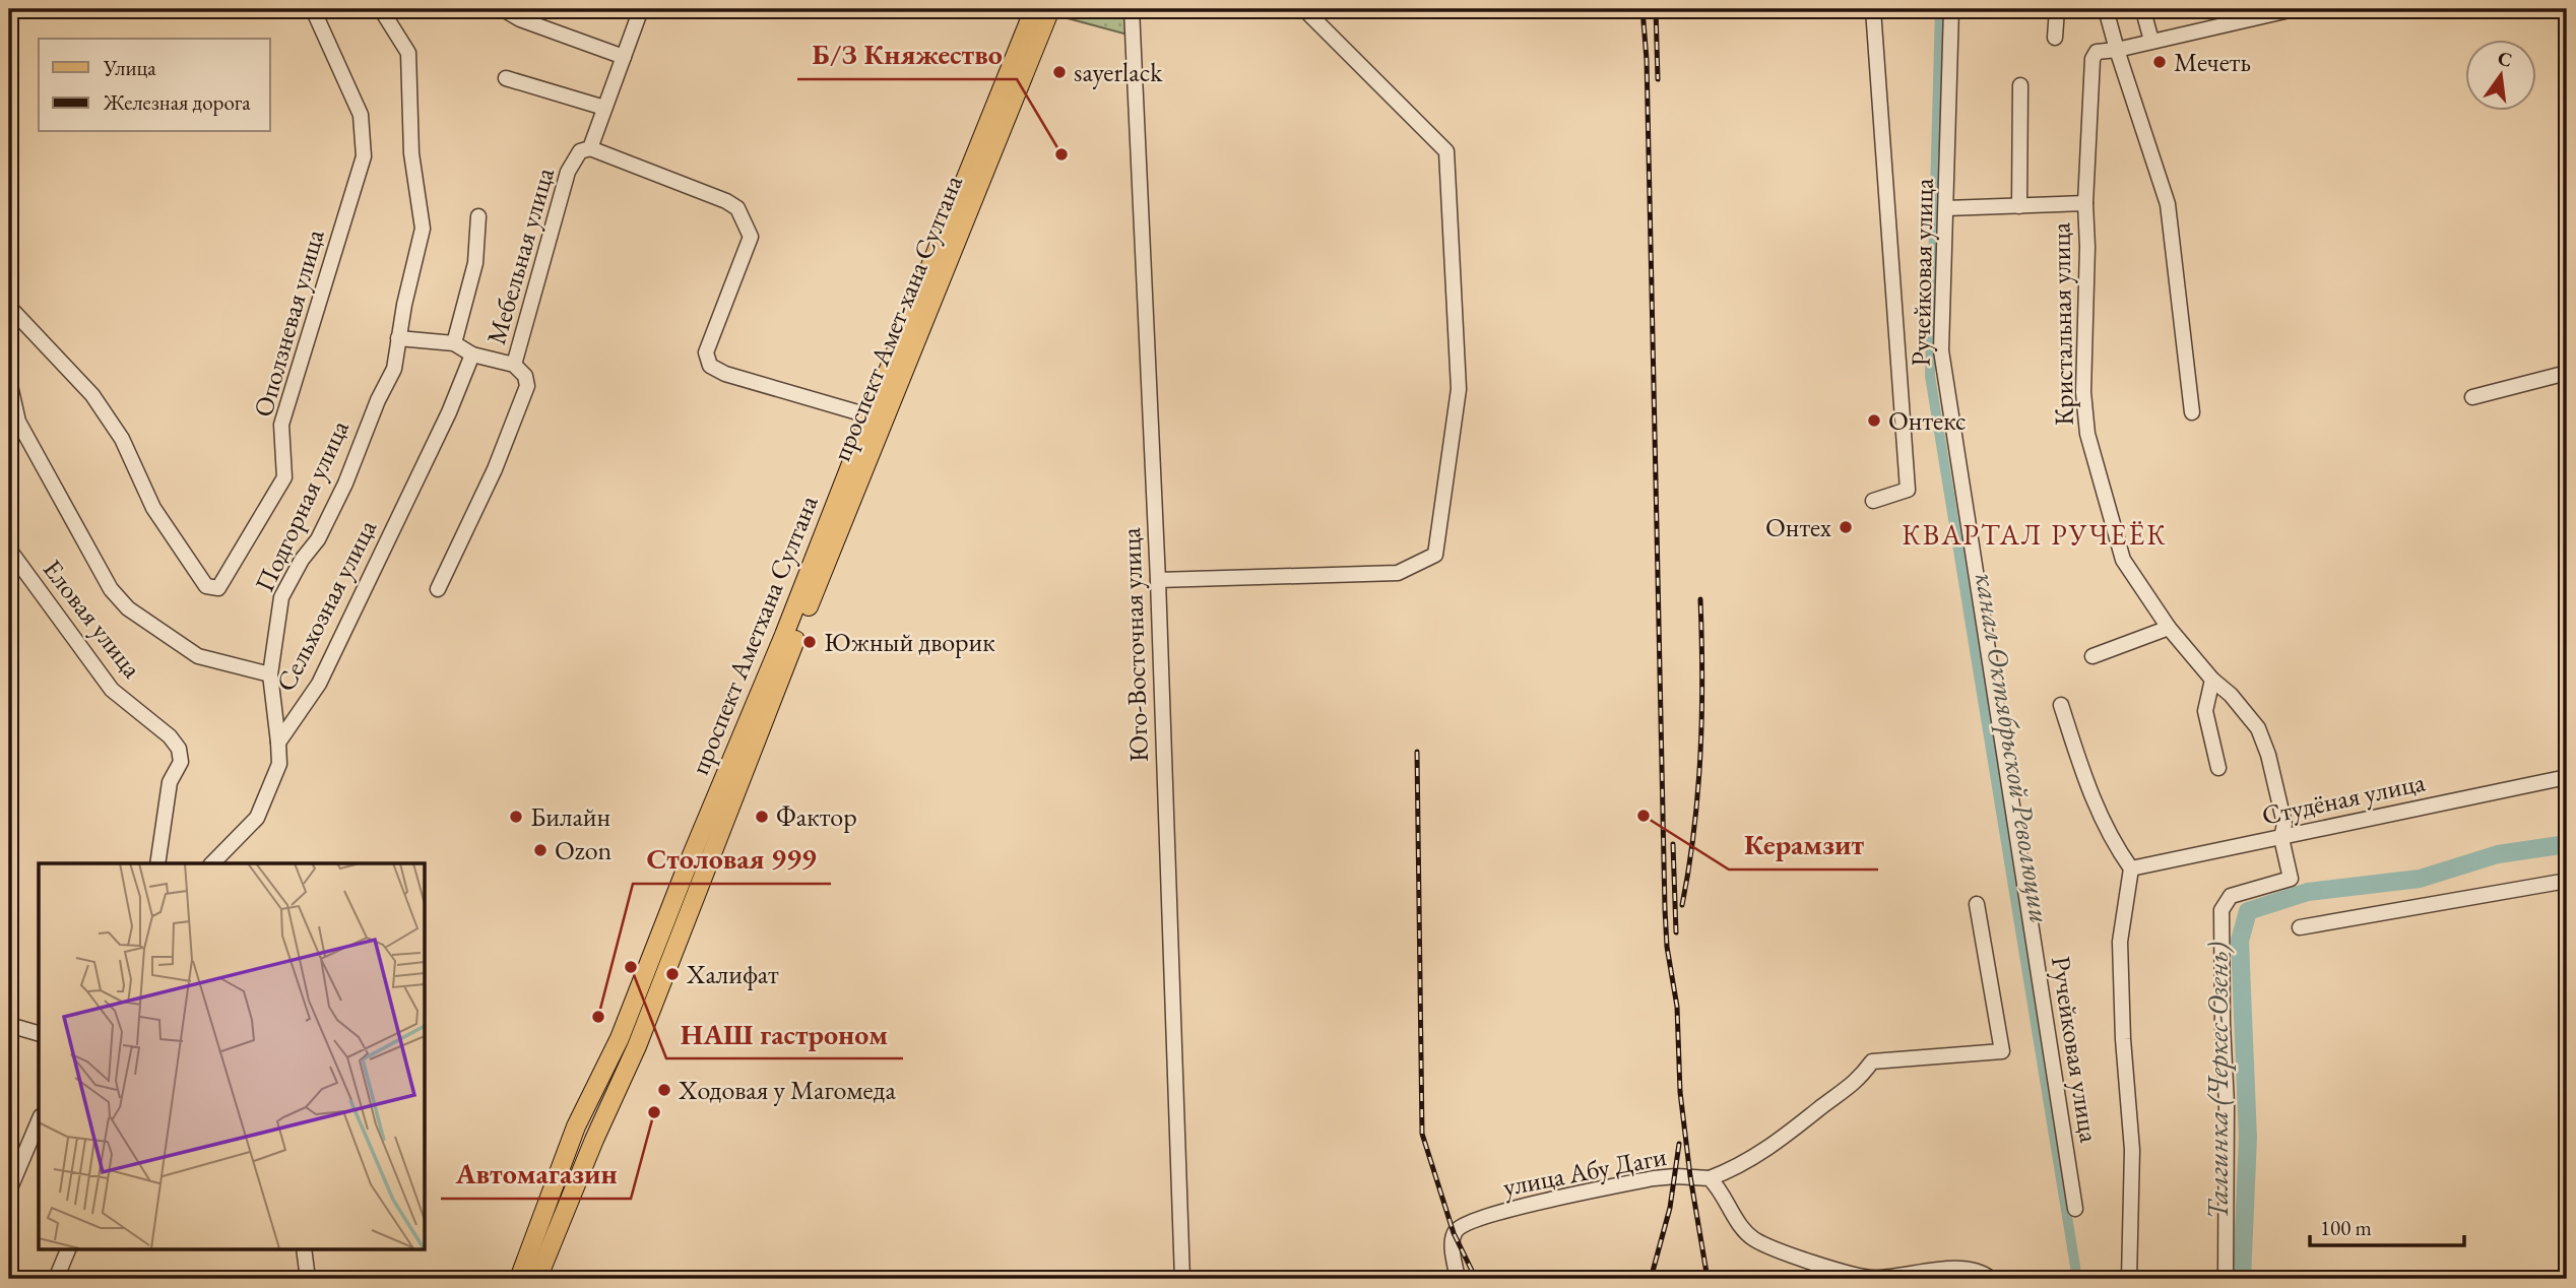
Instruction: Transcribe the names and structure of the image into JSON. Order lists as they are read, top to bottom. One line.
{"streets":{"main road":["проспект Амет-хана Султана","проспект Аметхана Султана"],"street":["Мебельная улица","Ручейковая улица","Оползневая улица","Кристальная улица","Подгорная улица","Сельхозная улица","Еловая улица","Юго-Восточная улица","Студёная улица","улица Абу Даги"]},"crossings":[["проспект Амет-хана Султана","проспект Аметхана Султана"],["Кристальная улица","Студёная улица"],["Подгорная улица","Сельхозная улица"]],"districts":["КВАРТАЛ РУЧЕЁК"],"water":["канал Октябрьской Революции","Талгинка (Черкес-Озень)"],"places":["Мечеть","sayerlack","Б/З Княжество","Онтекс","Онтех","Южный дворик","Керамзит","Билайн","Фактор","Ozon","НАШ гастроном","Халифат","Столовая 999","Ходовая у Магомеда","Автомагазин"],"legend":["Улица","Железная дорога"],"scale_bar":"100 m","north":"top"}
